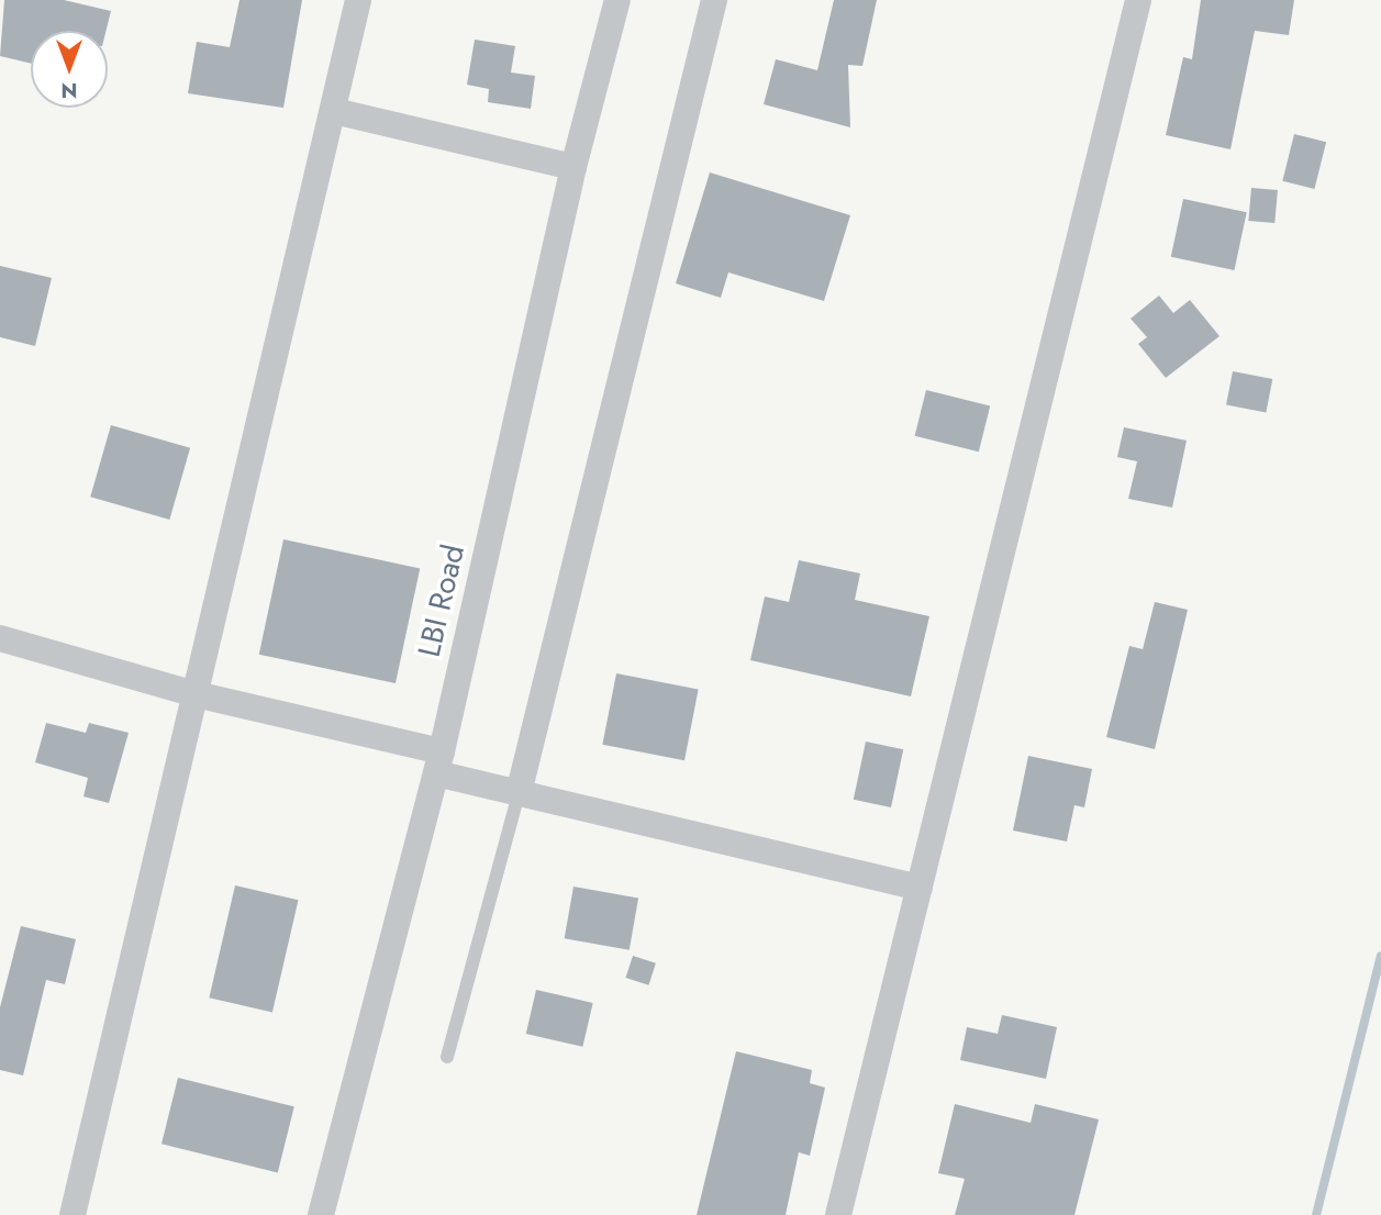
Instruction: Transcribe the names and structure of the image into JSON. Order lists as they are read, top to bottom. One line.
{"streets":{"street":["LBI Road"]},"north":"bottom"}
